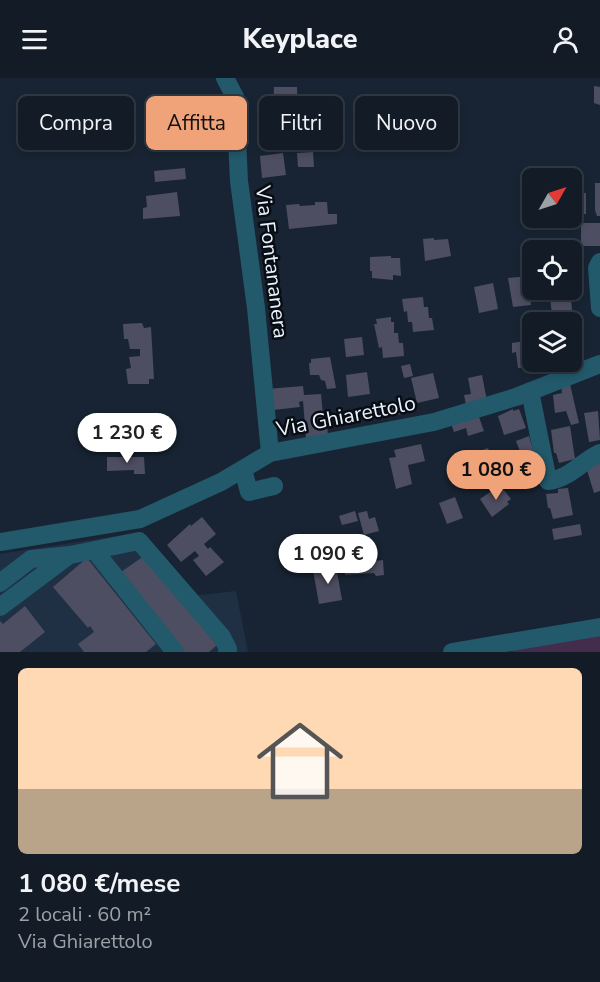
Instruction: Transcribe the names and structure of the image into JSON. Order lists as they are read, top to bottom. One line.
{"streets":{"street":["Via Fontananera","Via Ghiarettolo"]},"crossings":[["Via Fontananera","Via Ghiarettolo"]],"north":"top right","page":{"header":"Keyplace","chip":["Compra","Affitta","Filtri","Nuovo"],"price":["1 230 €","1 080 €","1 090 €"],"list":[{"name":"1 080 €/mese","note":"2 locali · 60 m² · Via Ghiarettolo"}]}}
